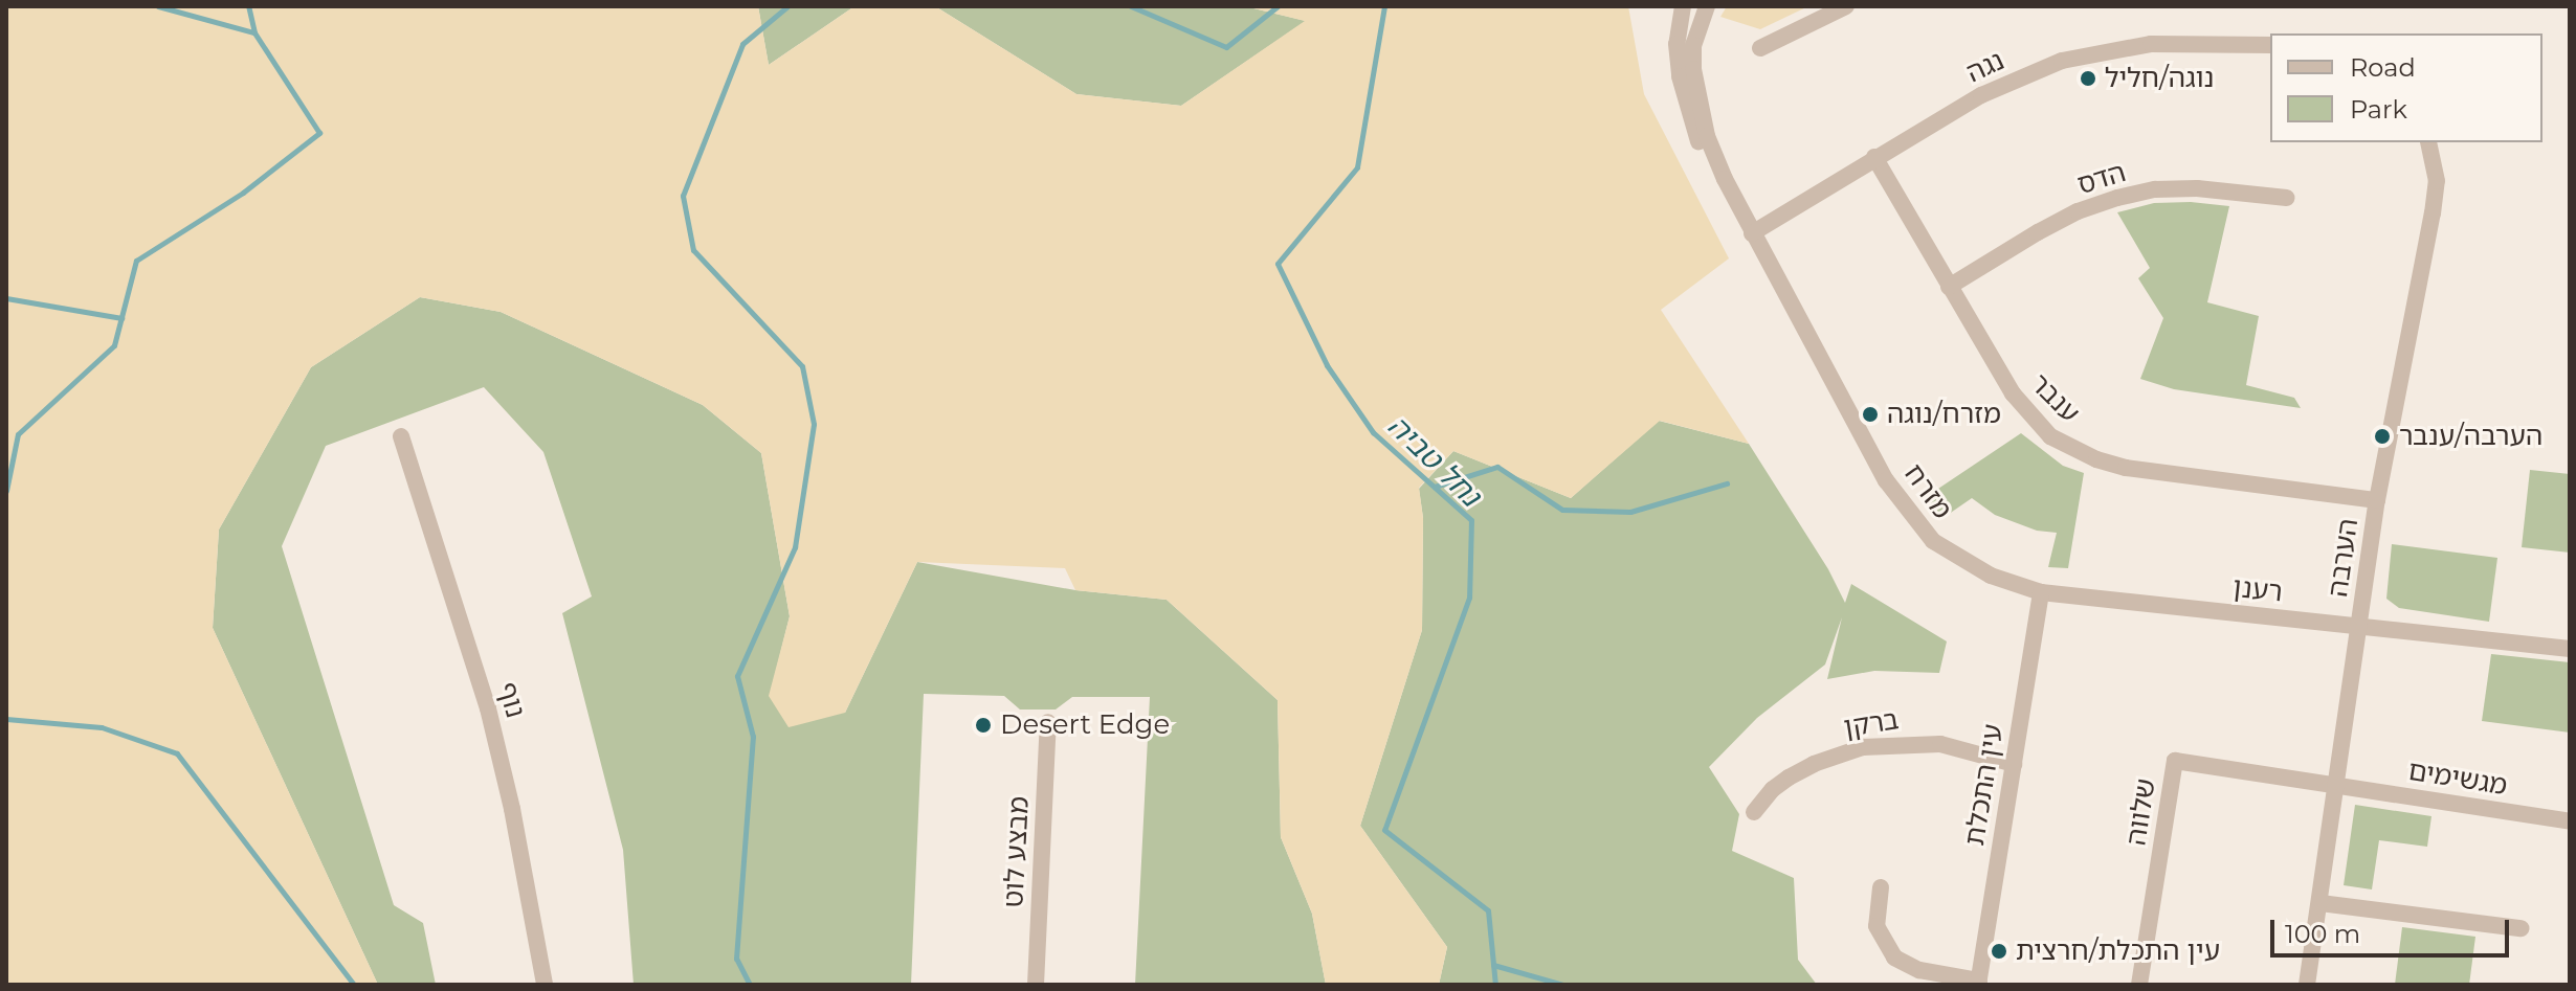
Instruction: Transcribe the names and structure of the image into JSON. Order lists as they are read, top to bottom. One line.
{"streets":{"street":["נגה","הדס","ענבר","מזרח","הערבה","רענן","נוף","ברקן","מגשימים","עין התכלת","שלווה","מבצע לוט"]},"crossings":[["נגה","ענבר"],["נגה","מזרח"],["הדס","ענבר"],["ענבר","הערבה"],["מזרח","רענן"],["מזרח","עין התכלת"],["הערבה","רענן"],["הערבה","מגשימים"],["הערבה","שלווה"],["רענן","עין התכלת"],["ברקן","עין התכלת"],["מגשימים","שלווה"]],"water":["נחל טביה"],"places":["נוגה/חליל","מזרח/נוגה","הערבה/ענבר","Desert Edge","עין התכלת/חרצית"],"legend":["Road","Park"],"scale_bar":"100 m"}
